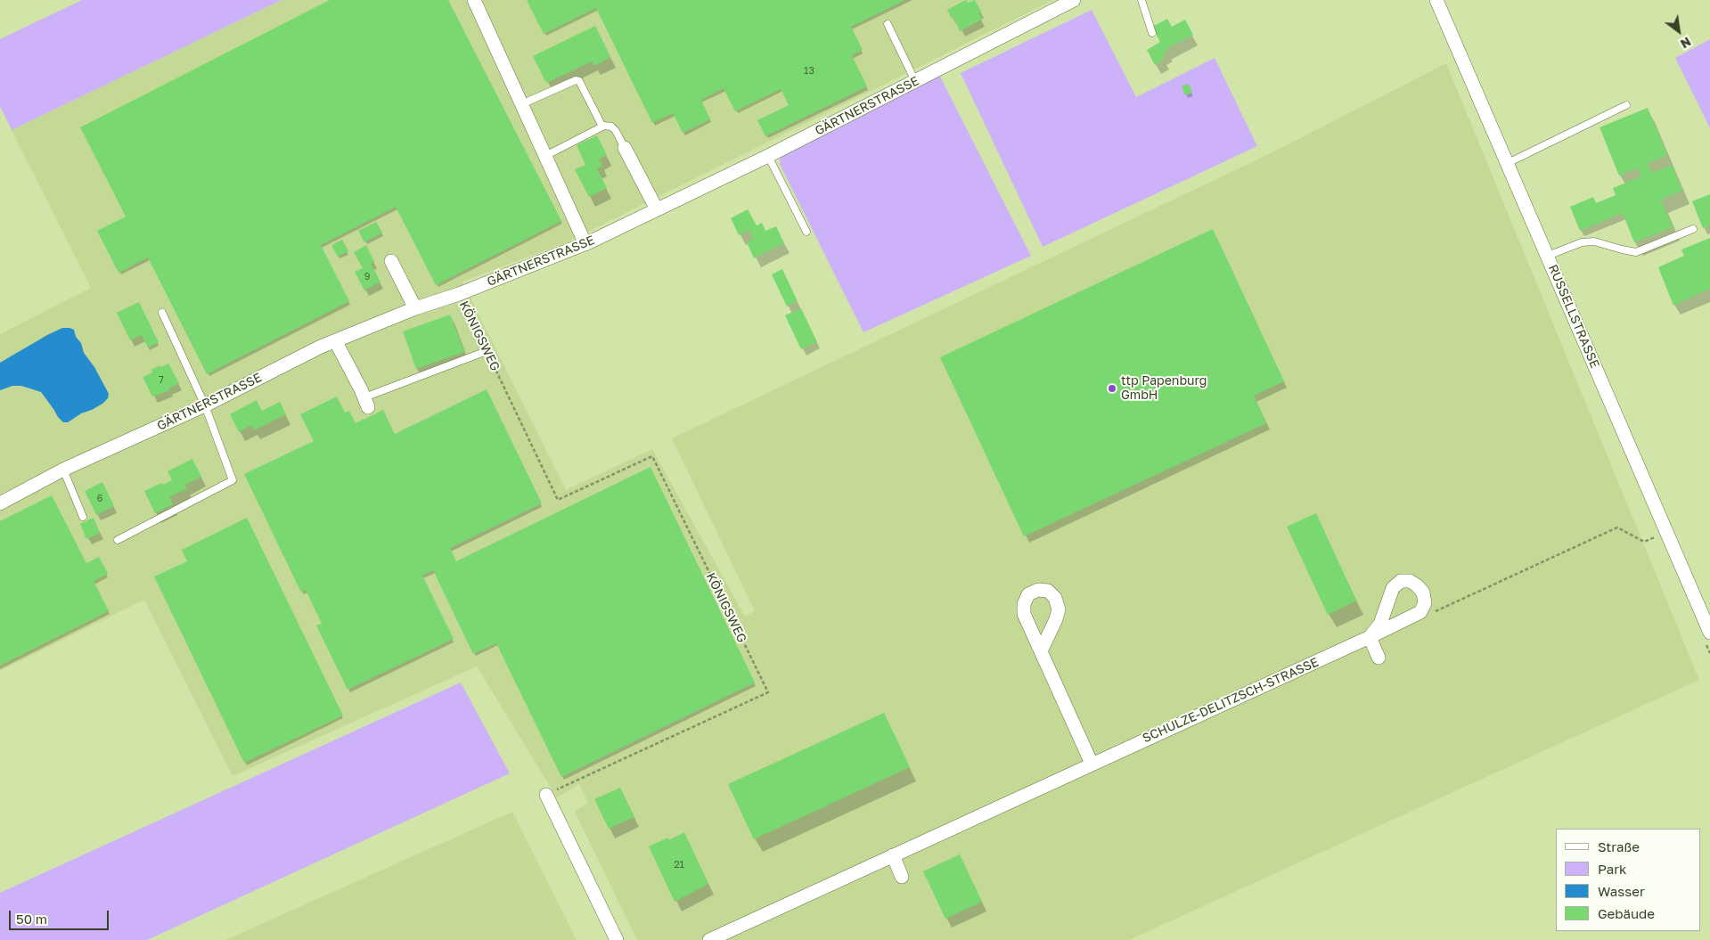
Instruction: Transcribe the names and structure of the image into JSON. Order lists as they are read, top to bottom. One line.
{"streets":{"street":["GÄRTNERSTRASSE","RUSSELLSTRASSE","SCHULZE-DELITZSCH-STRASSE"],"path":["KÖNIGSWEG"]},"crossings":[["GÄRTNERSTRASSE","KÖNIGSWEG"]],"places":["ttp Papenburg GmbH"],"house_numbers":["13","9","7","6","21"],"legend":["Straße","Park","Wasser","Gebäude"],"scale_bar":"50 m","north":"bottom right"}
